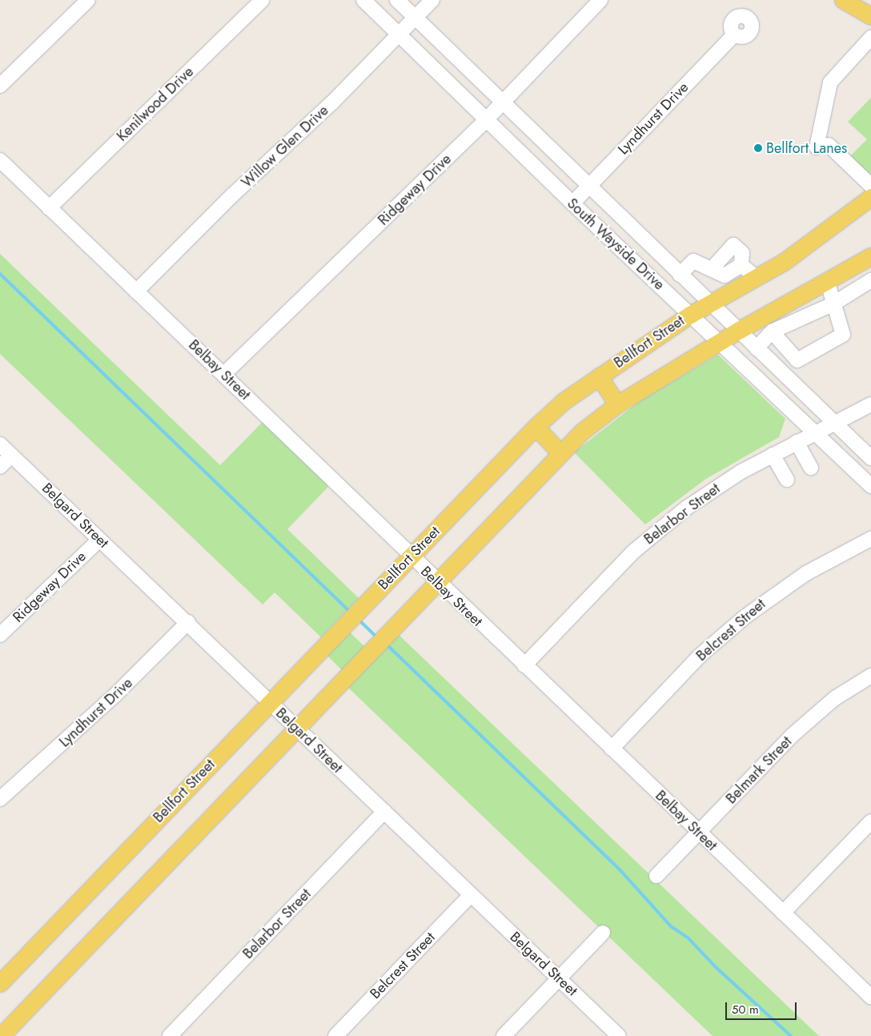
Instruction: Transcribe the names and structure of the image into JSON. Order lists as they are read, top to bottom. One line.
{"streets":{"main road":["Bellfort Street"],"street":["Kenilwood Drive","Lyndhurst Drive","Willow Glen Drive","Ridgeway Drive","South Wayside Drive","Belbay Street","Belarbor Street","Belgard Street","Belcrest Street","Belmark Street"]},"crossings":[["Kenilwood Drive","Belbay Street"],["Lyndhurst Drive","South Wayside Drive"],["Lyndhurst Drive","Belgard Street"],["Willow Glen Drive","South Wayside Drive"],["Willow Glen Drive","Belbay Street"],["Ridgeway Drive","South Wayside Drive"],["Ridgeway Drive","Belbay Street"],["Ridgeway Drive","Belgard Street"],["South Wayside Drive","Bellfort Street"],["South Wayside Drive","Belarbor Street"],["Bellfort Street","Belbay Street"],["Bellfort Street","Belgard Street"],["Belbay Street","Belarbor Street"],["Belbay Street","Belcrest Street"],["Belbay Street","Belmark Street"],["Belarbor Street","Belgard Street"],["Belgard Street","Belcrest Street"]],"places":["Bellfort Lanes"],"scale_bar":"50 m"}
